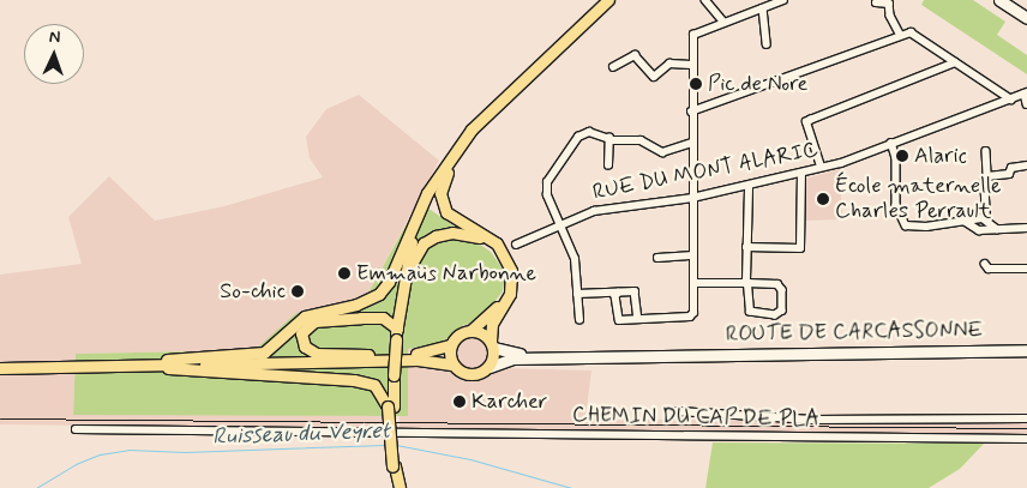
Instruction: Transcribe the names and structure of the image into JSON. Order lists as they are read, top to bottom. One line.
{"streets":{"main road":["ROUTE DE CARCASSONNE"],"street":["RUE DU MONT ALARIC","CHEMIN DU CAP DE PLA"]},"water":["Ruisseau du Veyret"],"places":["Pic de Nore","Alaric","École maternelle Charles Perrault","Emmaüs Narbonne","So-chic","Karcher"],"north":"top"}
